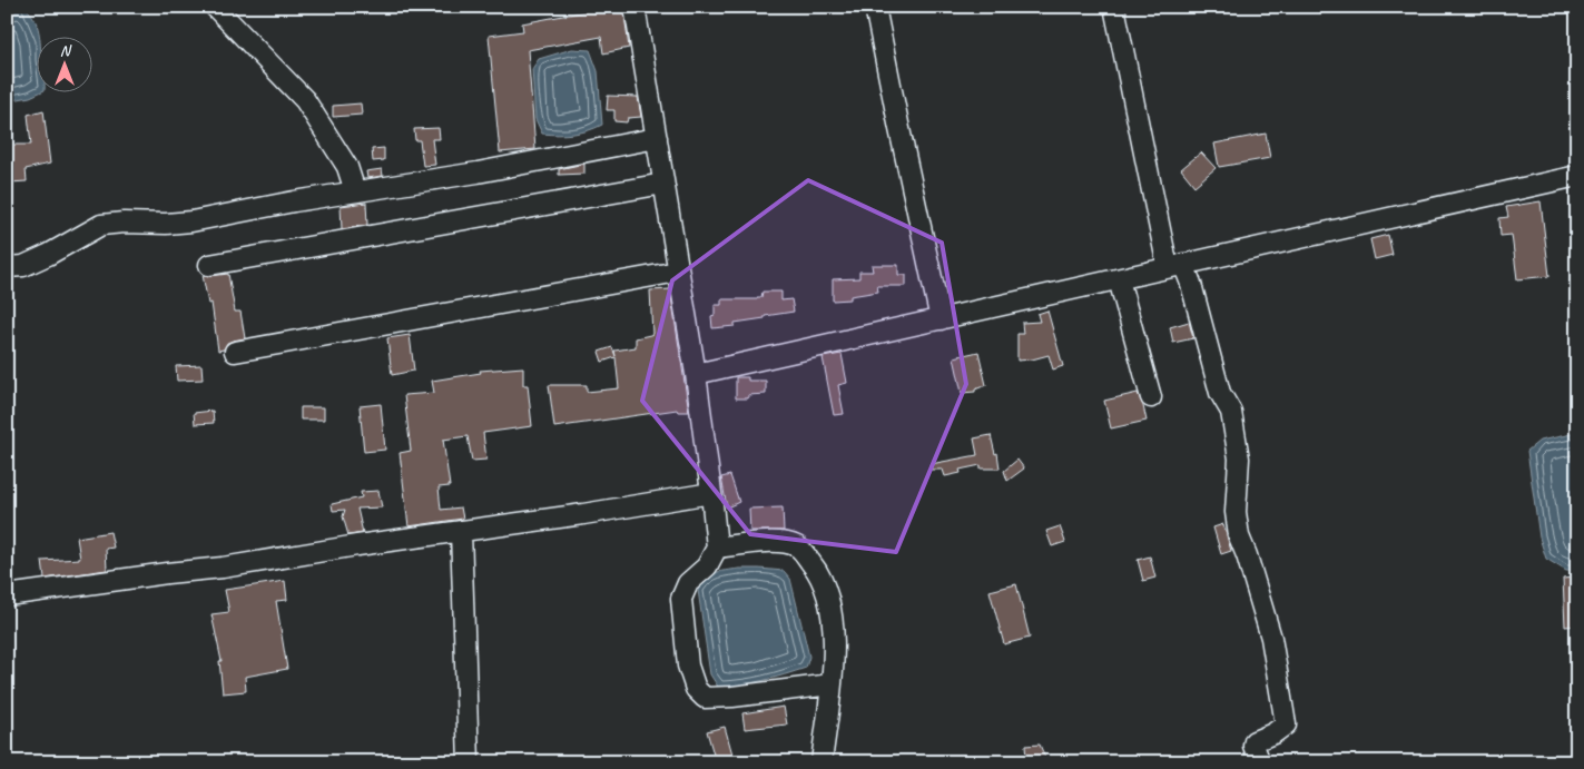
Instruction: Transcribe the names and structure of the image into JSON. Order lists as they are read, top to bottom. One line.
{"north":"top"}
